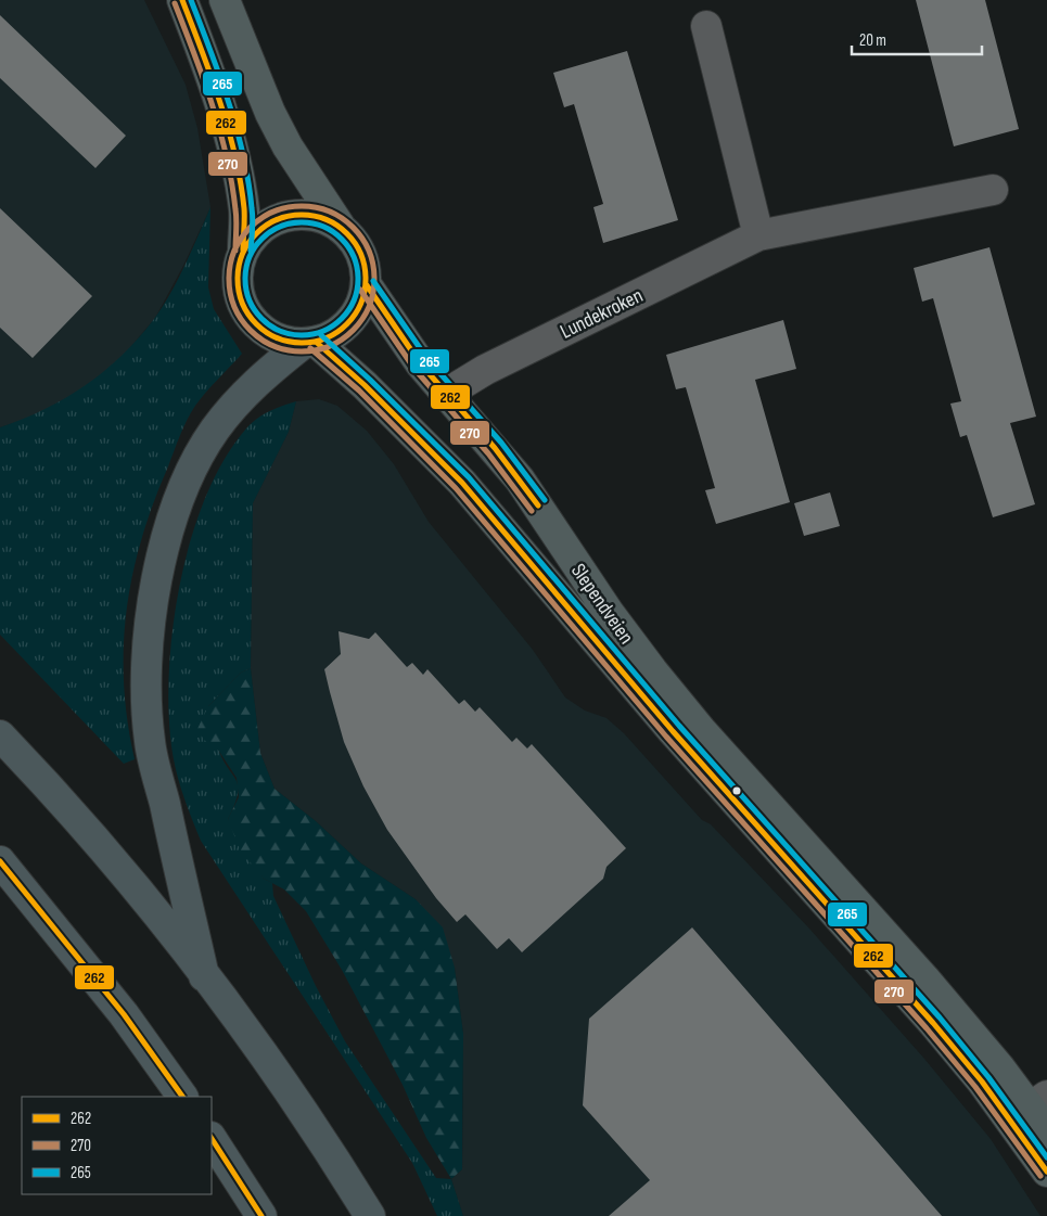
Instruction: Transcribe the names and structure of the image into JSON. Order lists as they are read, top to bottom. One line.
{"streets":{"main road":["Slependveien"],"street":["Lundekroken"]},"crossings":[["Lundekroken","Slependveien"]],"lines":["transit line 262","transit line 265","transit line 270"],"legend":["262","270","265"],"scale_bar":"20 m"}
